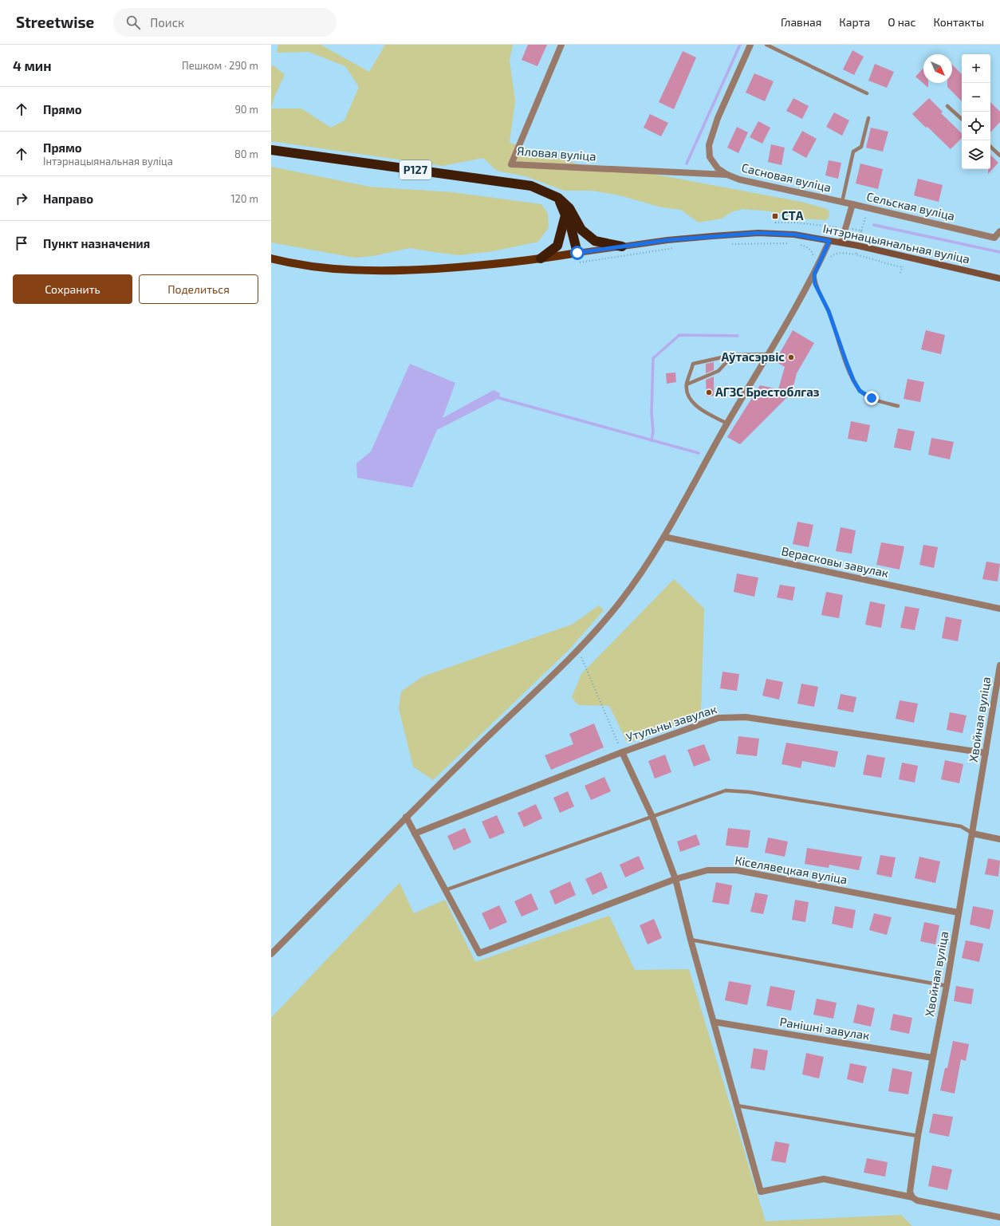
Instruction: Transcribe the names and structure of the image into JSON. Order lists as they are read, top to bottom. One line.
{"streets":{"highway":["Р127"],"main road":["Інтэрнацыянальная вуліца"],"street":["Яловая вуліца","Сасновая вуліца","Сельская вуліца","Верасковы завулак","Хвойная вуліца","Утульны завулак","Кіселявецкая вуліца","Ранішні завулак"]},"crossings":[["Яловая вуліца","Сасновая вуліца"],["Р127","Інтэрнацыянальная вуліца"],["Сасновая вуліца","Сельская вуліца"],["Сельская вуліца","Інтэрнацыянальная вуліца"],["Хвойная вуліца","Утульны завулак"],["Хвойная вуліца","Кіселявецкая вуліца"],["Хвойная вуліца","Ранішні завулак"]],"places":{"transit":["СТА"],"other":["Аўтасэрвіс","АГЗС Брестоблгаз"]},"north":"bottom right","page":{"header":"Streetwise","search":"Поиск","nav":["Главная","Карта","О нас","Контакты"],"heading":["4 мин","Пешком · 290 m"],"map_buttons":["+","−"],"list":[["Прямо","90 m"],["Прямо","Інтэрнацыянальная вуліца","80 m"],["Направо","120 m"],"Пункт назначения"],"buttons":["Сохранить","Поделиться"]}}
